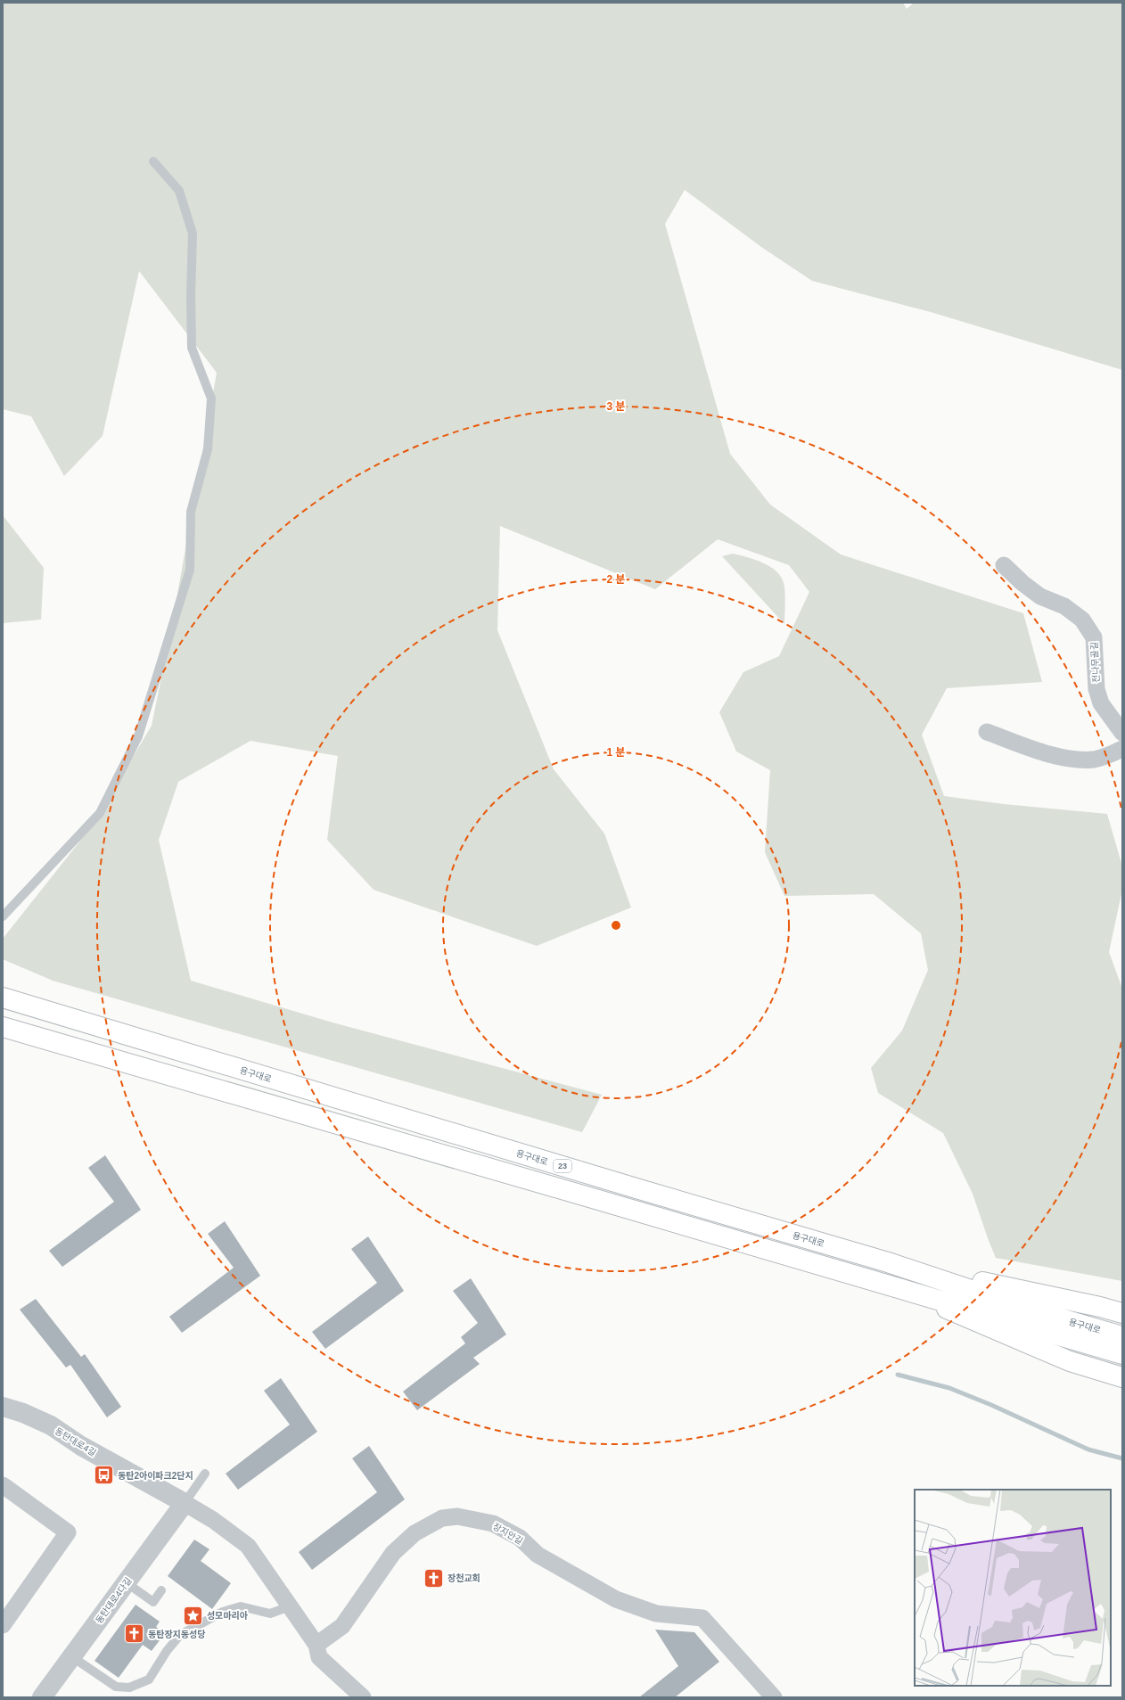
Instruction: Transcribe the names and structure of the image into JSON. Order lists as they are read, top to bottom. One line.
{"streets":{"main road":["용구대로","23"],"street":["전나무골길","동탄대로4길","장지안길","동탄대로4다길"]},"crossings":[["동탄대로4길","동탄대로4다길"]],"places":{"bus stop":["동탄2아이파크2단지"],"church":["장천교회","동탄장지동성당"],"place":["성모마리아"]},"rings":["3 분","2 분","1 분"]}
